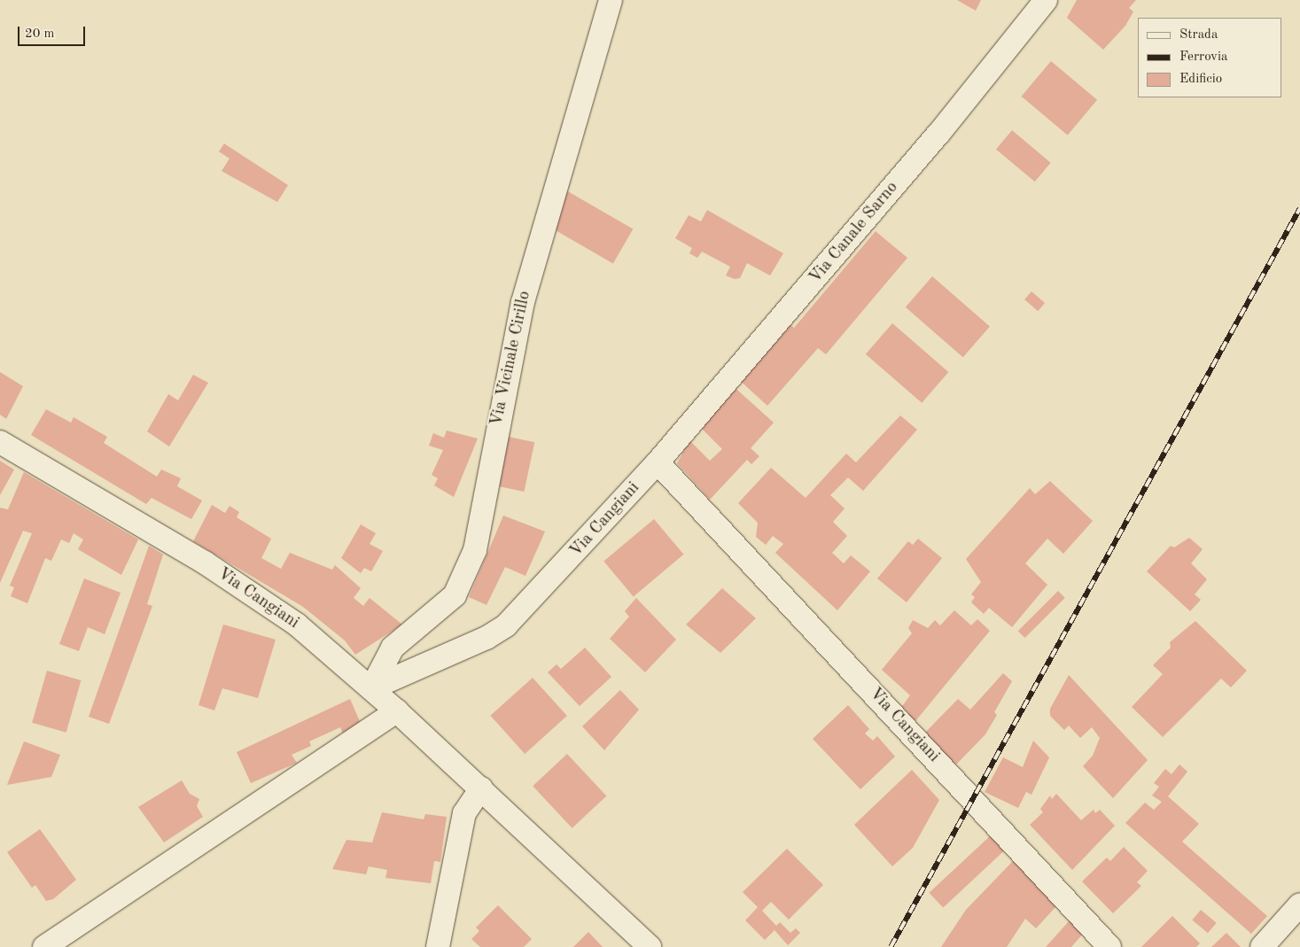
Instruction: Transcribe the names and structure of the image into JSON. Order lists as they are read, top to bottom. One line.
{"streets":{"street":["Via Canale Sarno","Via Vicinale Cirillo","Via Cangiani"]},"crossings":[["Via Canale Sarno","Via Cangiani"],["Via Vicinale Cirillo","Via Cangiani"]],"legend":["Strada","Ferrovia","Edificio"],"scale_bar":"20 m"}
